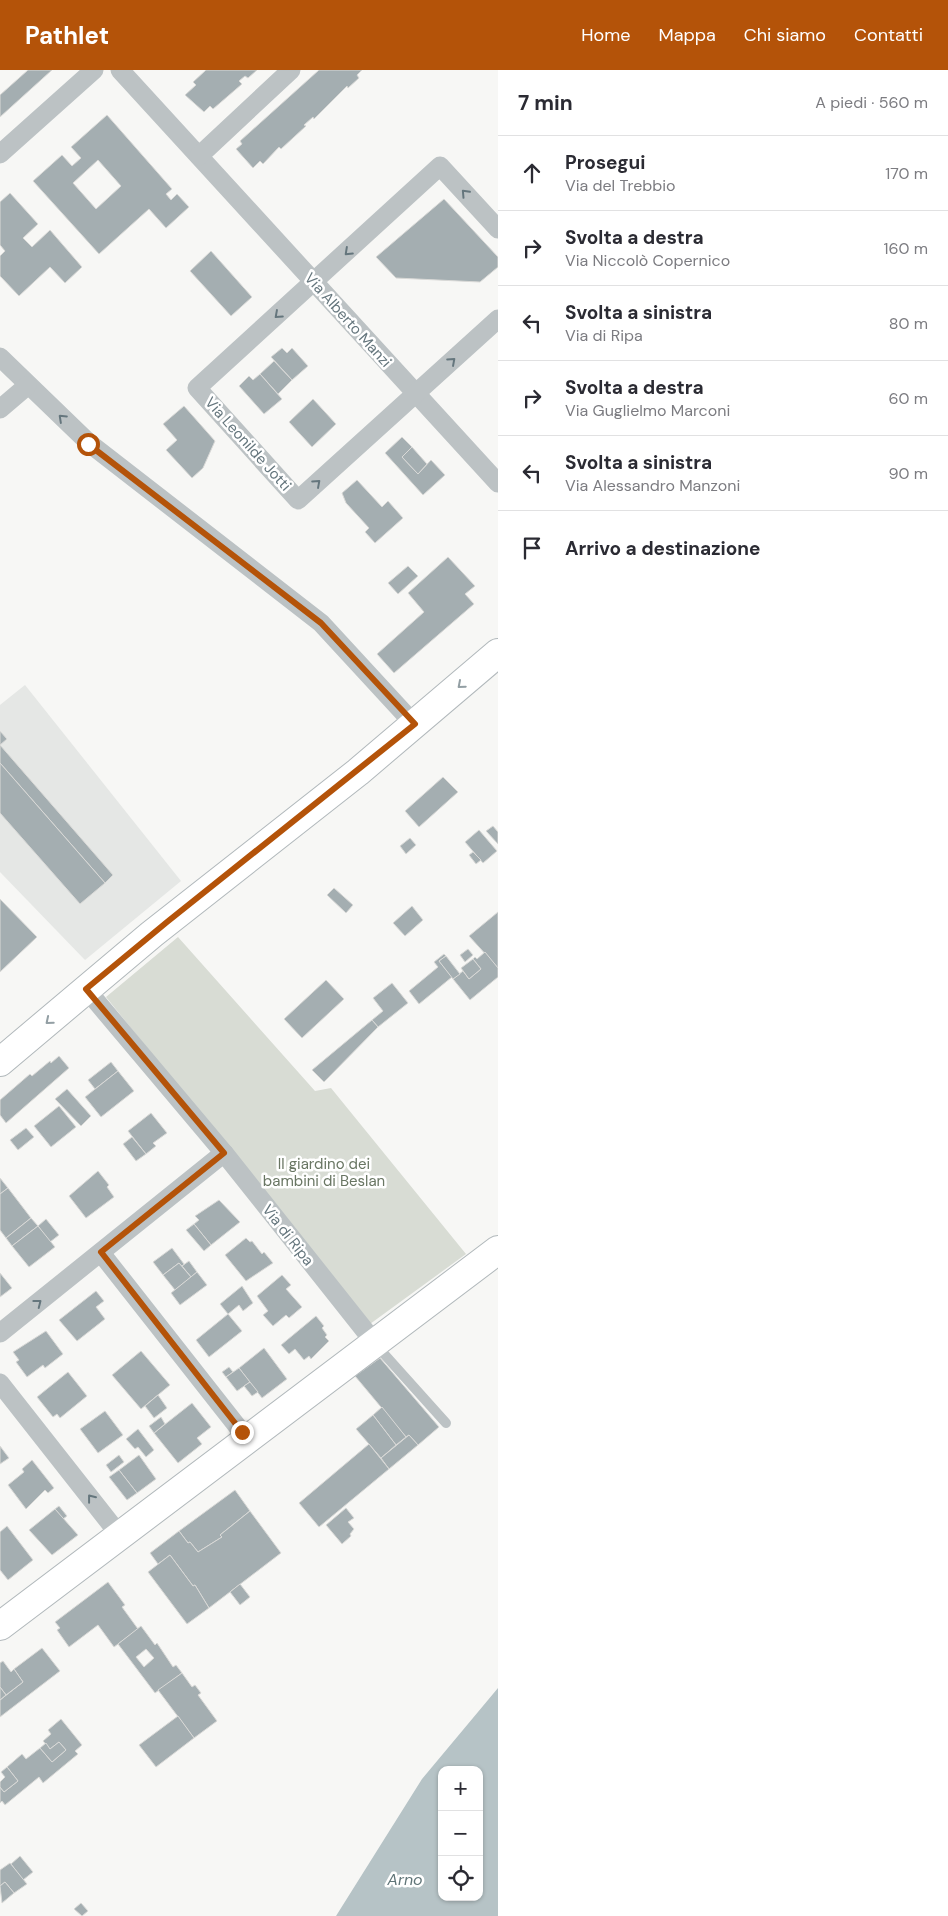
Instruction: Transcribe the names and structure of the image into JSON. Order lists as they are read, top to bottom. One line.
{"streets":{"street":["Via Alberto Manzi","Via Leonilde Jotti","Via di Ripa"]},"crossings":[["Via Alberto Manzi","Via Leonilde Jotti"]],"water":["Arno"],"parks":["Il giardino dei bambini di Beslan"],"page":{"header":"Pathlet","nav":["Home","Mappa","Chi siamo","Contatti"],"heading":["7 min","A piedi · 560 m"],"list":[["Prosegui","Via del Trebbio","170 m"],["Svolta a destra","Via Niccolò Copernico","160 m"],["Svolta a sinistra","Via di Ripa","80 m"],["Svolta a destra","Via Guglielmo Marconi","60 m"],["Svolta a sinistra","Via Alessandro Manzoni","90 m"],"Arrivo a destinazione"],"map_buttons":["+","−"]}}
